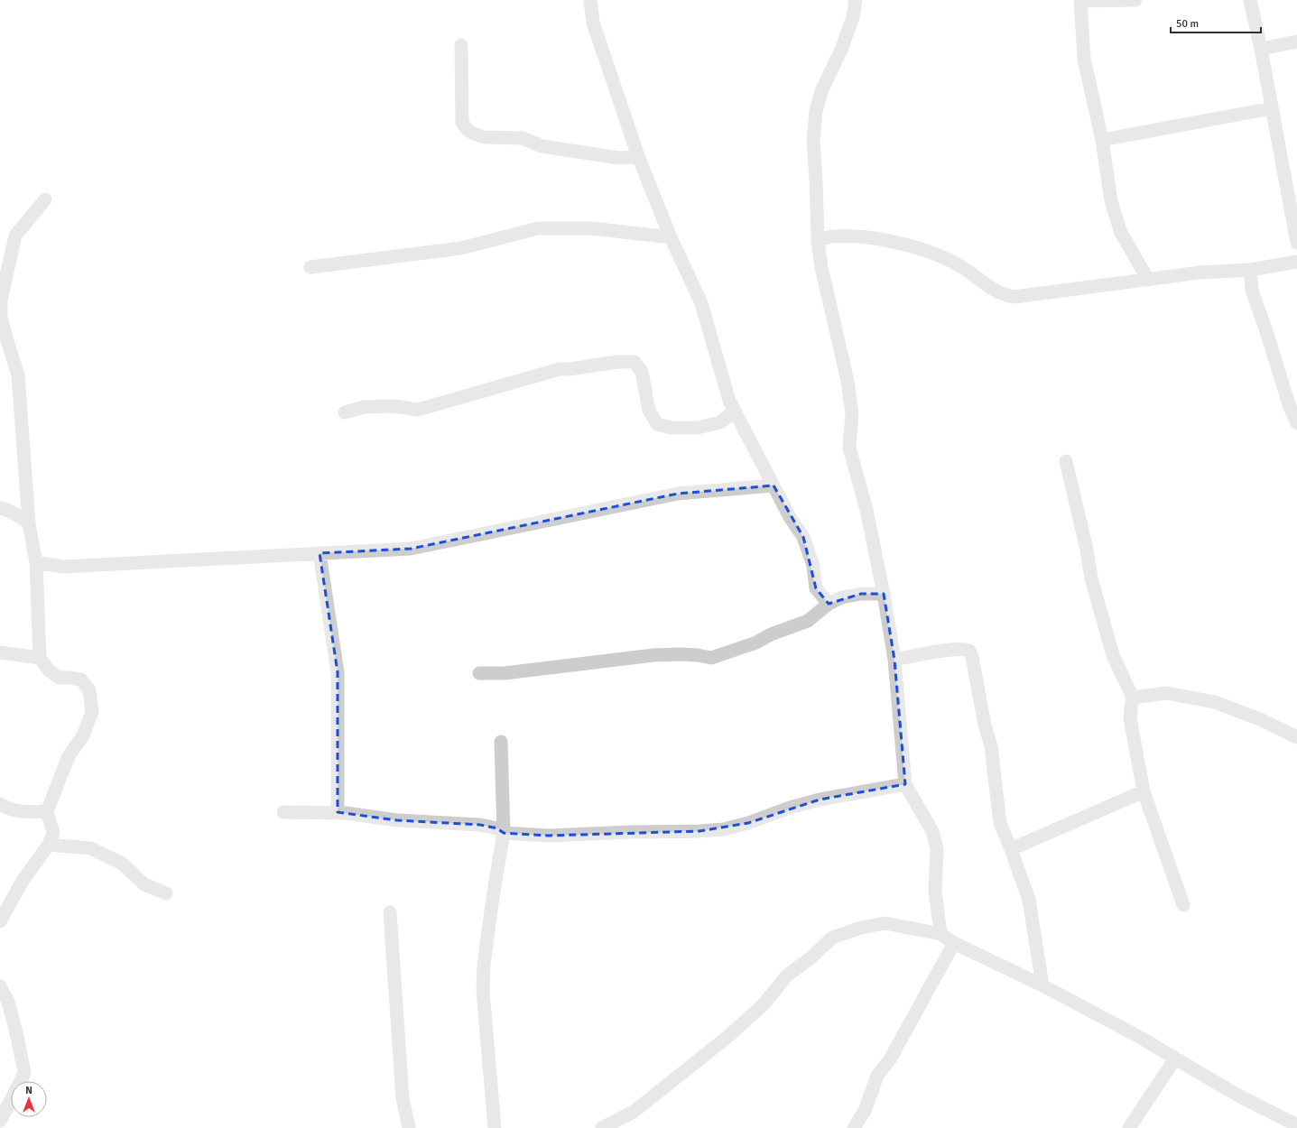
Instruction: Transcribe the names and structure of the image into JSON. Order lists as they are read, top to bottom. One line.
{"scale_bar":"50 m","north":"top"}
